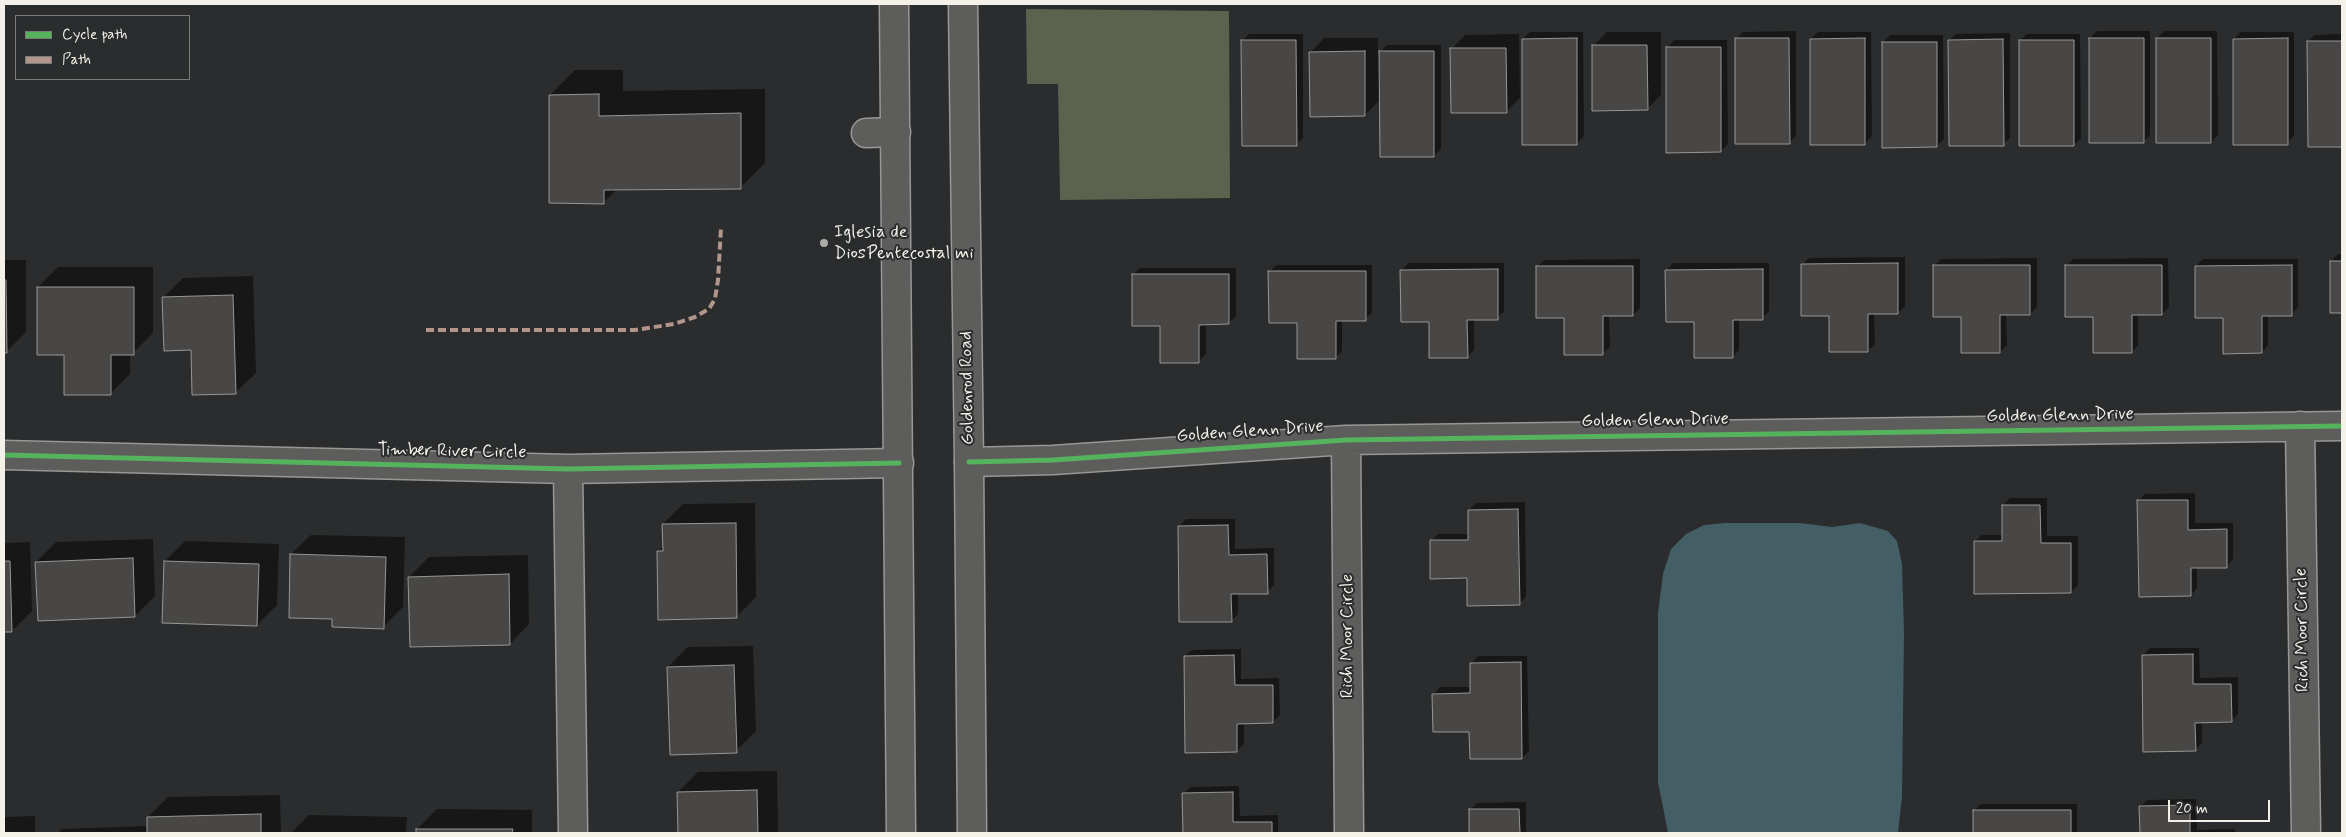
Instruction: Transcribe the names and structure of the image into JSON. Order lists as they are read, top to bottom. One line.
{"streets":{"street":["Goldenrod Road","Golden Glenn Drive","Timber River Circle","Rich Moor Circle"]},"crossings":[["Goldenrod Road","Golden Glenn Drive"],["Golden Glenn Drive","Rich Moor Circle"]],"places":["Iglesia de DiosPentecostal mi"],"legend":["Cycle path","Path"],"scale_bar":"20 m"}
